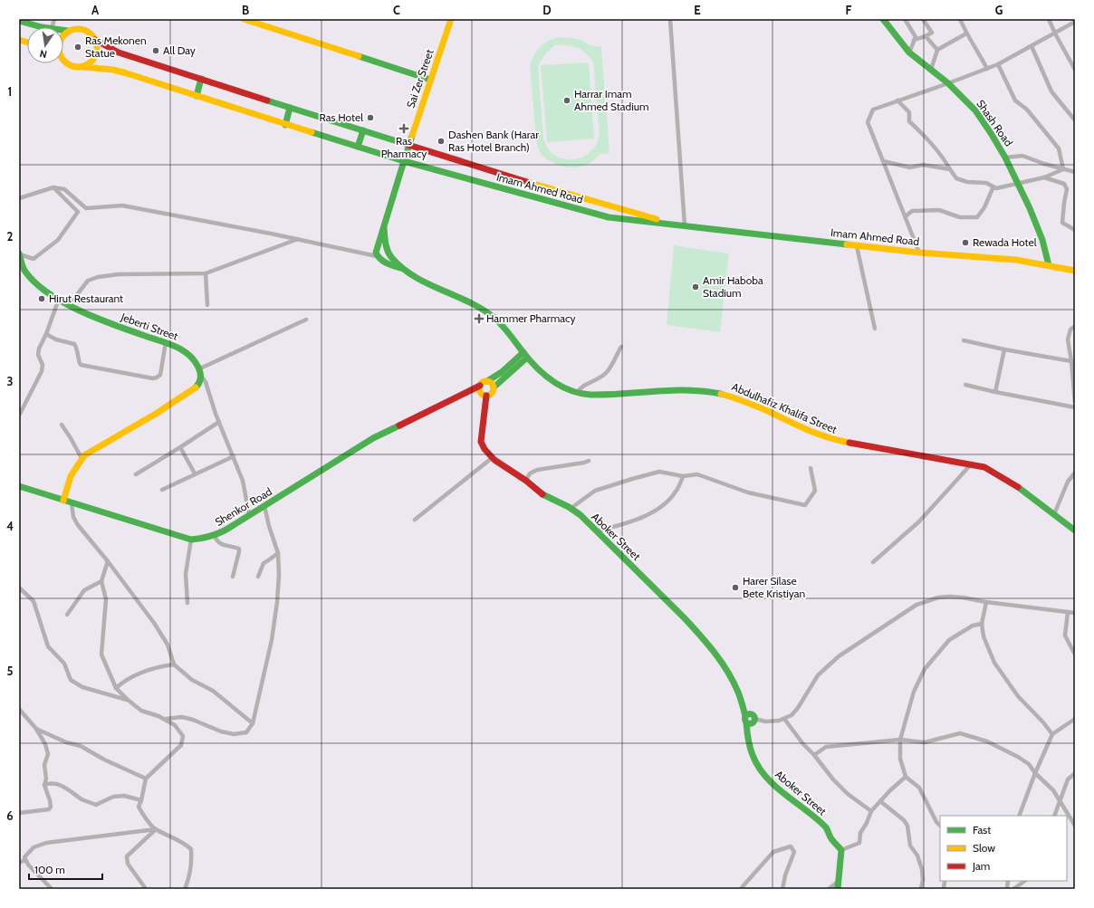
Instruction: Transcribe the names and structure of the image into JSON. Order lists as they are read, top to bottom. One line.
{"streets":{"main road":["Sai Zer Street","Shash Road","Imam Ahmed Road","Jeberti Street","Abdulhafiz Khalifa Street","Shenkor Road","Aboker Street"]},"crossings":[["Sai Zer Street","Imam Ahmed Road"],["Shash Road","Imam Ahmed Road"],["Shenkor Road","Aboker Street"]],"places":{"other":["Ras Mekonen Statue","All Day","Harrar Imam Ahmed Stadium","Ras Hotel","Dashen Bank (Harar Ras Hotel Branch)","Rewada Hotel","Amir Haboba Stadium","Hirut Restaurant","Harer Silase Bete Kristiyan"],"health":["Ras Pharmacy","Hammer Pharmacy"]},"legend":["Fast","Slow","Jam"],"scale_bar":"100 m","north":"bottom","grid":{"columns":["A","B","C","D","E","F","G"],"rows":["1","2","3","4","5","6"]}}
